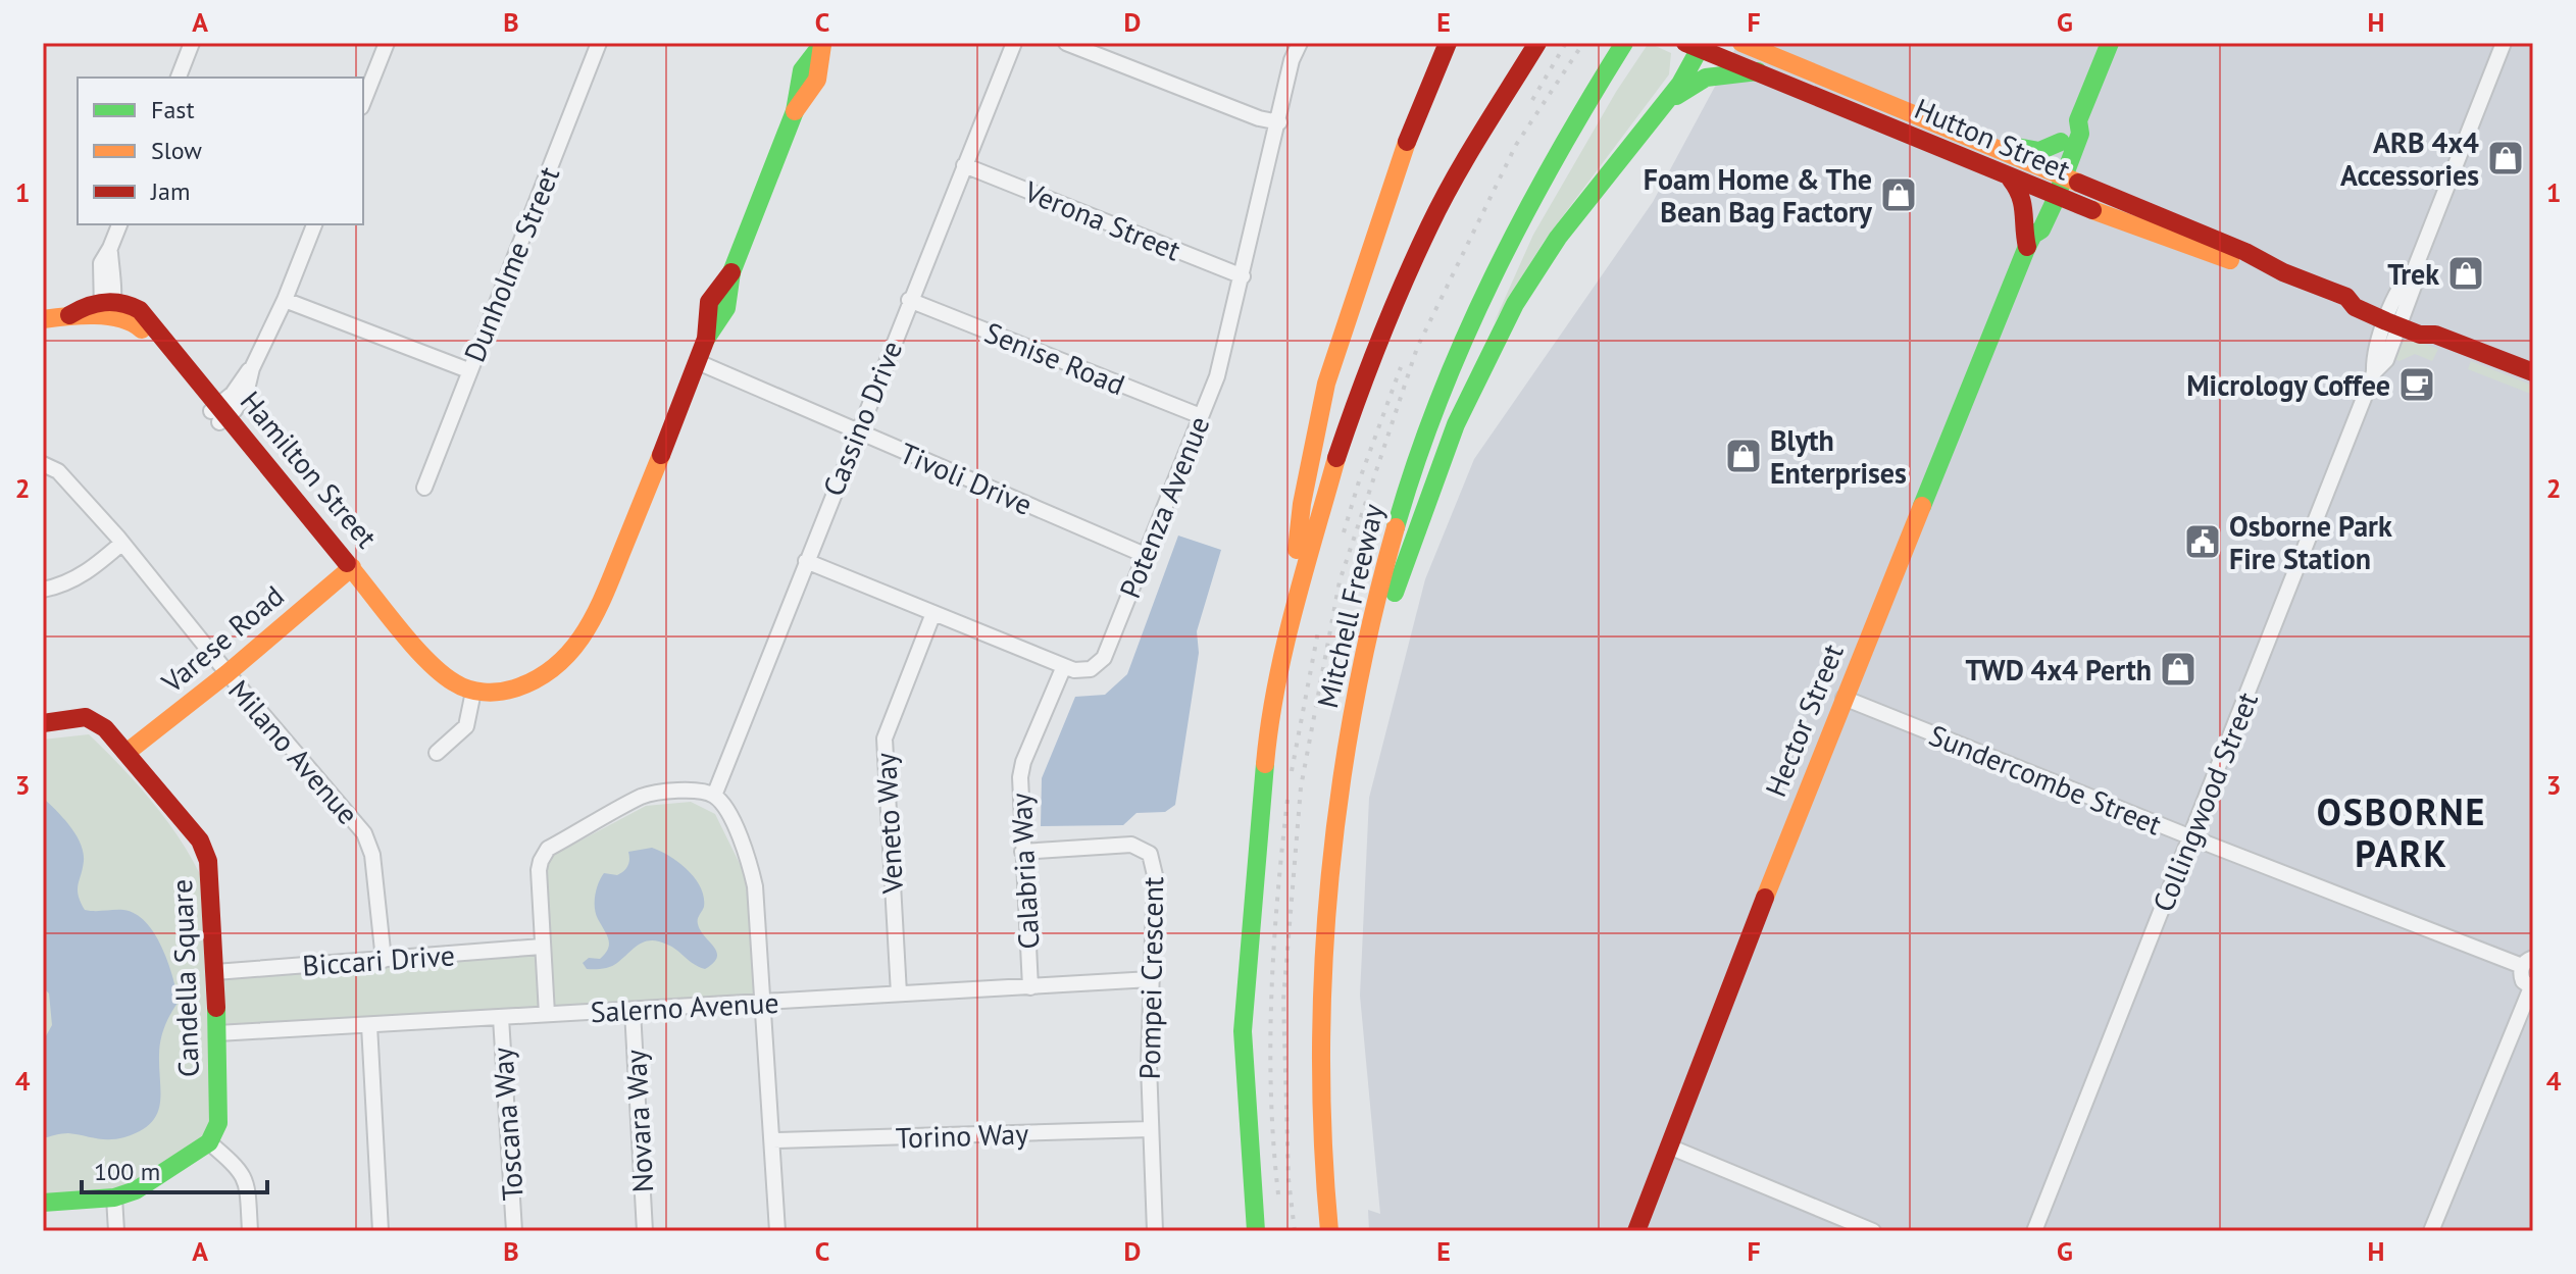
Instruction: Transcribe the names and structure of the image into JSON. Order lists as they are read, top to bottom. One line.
{"streets":{"main road":["Hutton Street","Hamilton Street","Mitchell Freeway","Varese Road","Hector Street","Candella Square"],"street":["Verona Street","Dunholme Street","Senise Road","Cassino Drive","Tivoli Drive","Potenza Avenue","Milano Avenue","Sundercombe Street","Collingwood Street","Veneto Way","Calabria Way","Biccari Drive","Pompei Crescent","Salerno Avenue","Novara Way","Toscana Way","Torino Way"]},"crossings":[["Hutton Street","Hector Street"],["Hutton Street","Collingwood Street"],["Verona Street","Cassino Drive"],["Verona Street","Potenza Avenue"],["Senise Road","Cassino Drive"],["Senise Road","Potenza Avenue"],["Cassino Drive","Tivoli Drive"],["Hamilton Street","Tivoli Drive"],["Hamilton Street","Varese Road"],["Tivoli Drive","Potenza Avenue"],["Potenza Avenue","Calabria Way"],["Varese Road","Milano Avenue"],["Varese Road","Candella Square"],["Hector Street","Sundercombe Street"],["Milano Avenue","Biccari Drive"],["Sundercombe Street","Collingwood Street"],["Veneto Way","Salerno Avenue"],["Calabria Way","Pompei Crescent"],["Calabria Way","Salerno Avenue"],["Biccari Drive","Candella Square"],["Candella Square","Salerno Avenue"],["Pompei Crescent","Salerno Avenue"],["Pompei Crescent","Torino Way"],["Salerno Avenue","Novara Way"],["Salerno Avenue","Toscana Way"]],"districts":["OSBORNE PARK"],"places":{"shop":["ARB 4x4 Accessories","Foam Home & The Bean Bag Factory","Trek","Blyth Enterprises","TWD 4x4 Perth"],"cafe":["Micrology Coffee"],"public building":["Osborne Park Fire Station"]},"legend":["Fast","Slow","Jam"],"scale_bar":"100 m","grid":{"columns":["A","B","C","D","E","F","G","H"],"rows":["1","2","3","4"]}}
